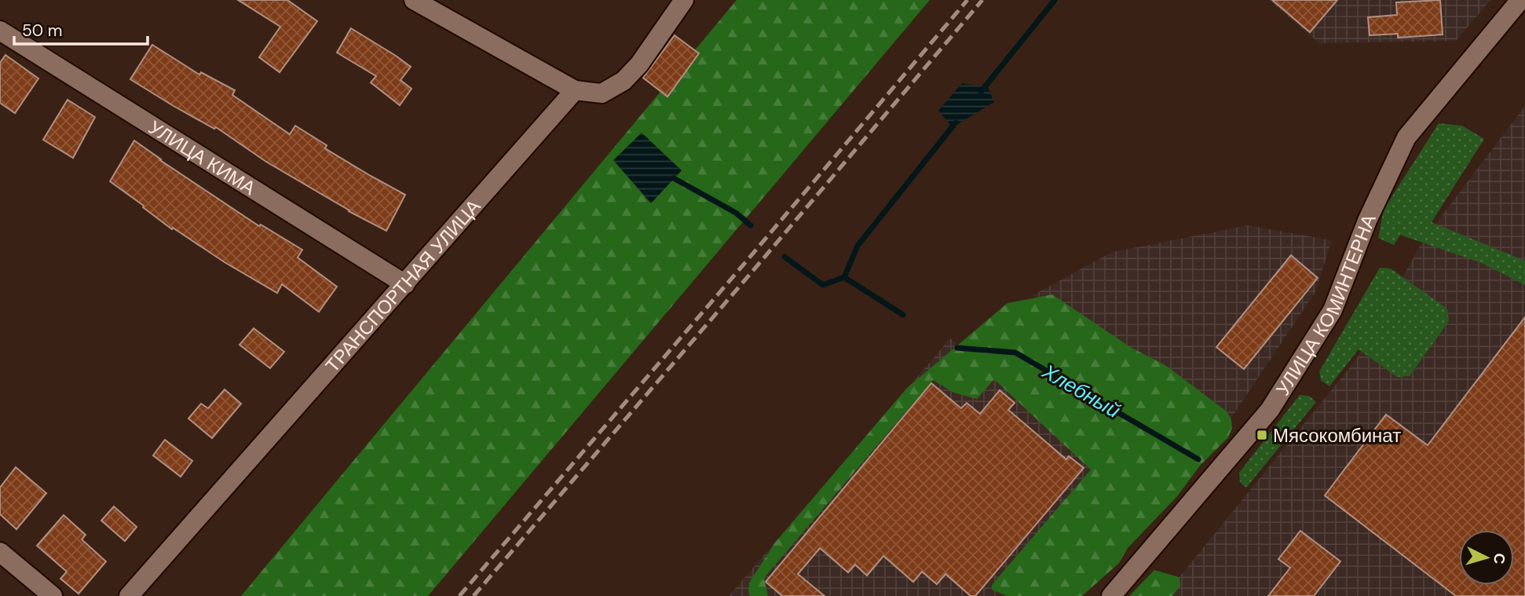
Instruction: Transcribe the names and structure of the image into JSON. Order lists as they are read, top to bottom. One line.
{"streets":{"street":["УЛИЦА КИМА","ТРАНСПОРТНАЯ УЛИЦА","УЛИЦА КОМИНТЕРНА"]},"crossings":[["УЛИЦА КИМА","ТРАНСПОРТНАЯ УЛИЦА"]],"water":["Хлебный"],"places":{"transit":["Мясокомбинат"]},"scale_bar":"50 m","north":"right"}
